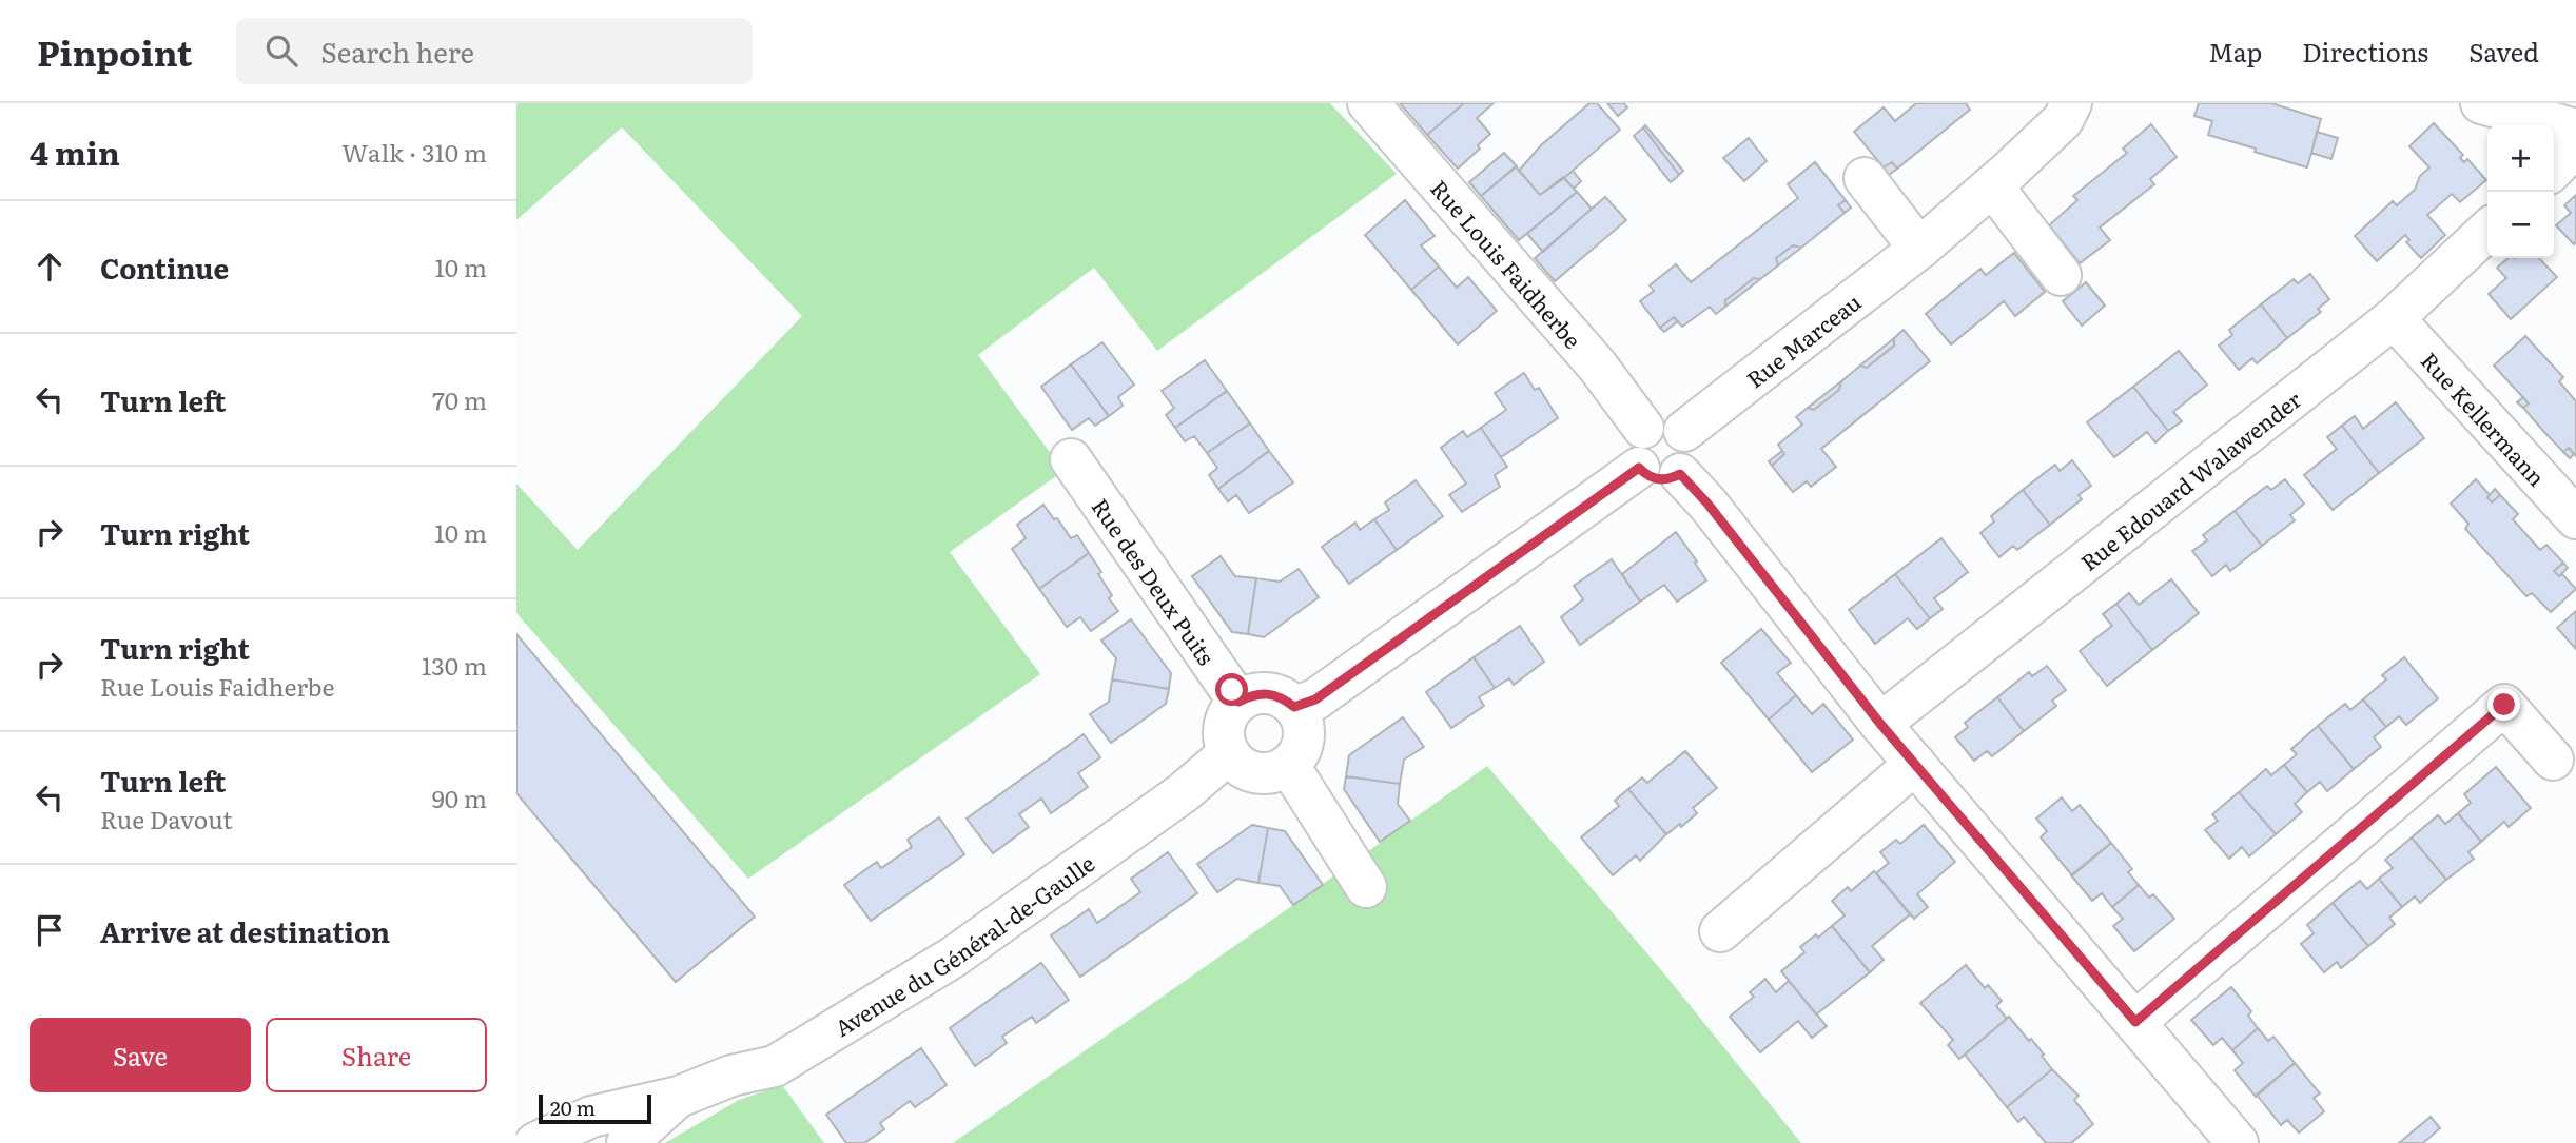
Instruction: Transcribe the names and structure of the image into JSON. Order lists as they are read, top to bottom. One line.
{"streets":{"street":["Rue Louis Faidherbe","Rue Marceau","Rue Kellermann","Rue Edouard Walawender","Rue des Deux Puits","Avenue du Général-de-Gaulle"]},"crossings":[["Rue Louis Faidherbe","Rue Marceau"],["Rue Kellermann","Rue Edouard Walawender"],["Rue des Deux Puits","Avenue du Général-de-Gaulle"]],"scale_bar":"20 m","page":{"header":"Pinpoint","search":"Search here","nav":["Map","Directions","Saved"],"heading":["4 min","Walk · 310 m"],"map_buttons":["+","−"],"list":[["Continue","10 m"],["Turn left","70 m"],["Turn right","10 m"],["Turn right","Rue Louis Faidherbe","130 m"],["Turn left","Rue Davout","90 m"],"Arrive at destination"],"buttons":["Save","Share"],"scale":"20 m"}}
